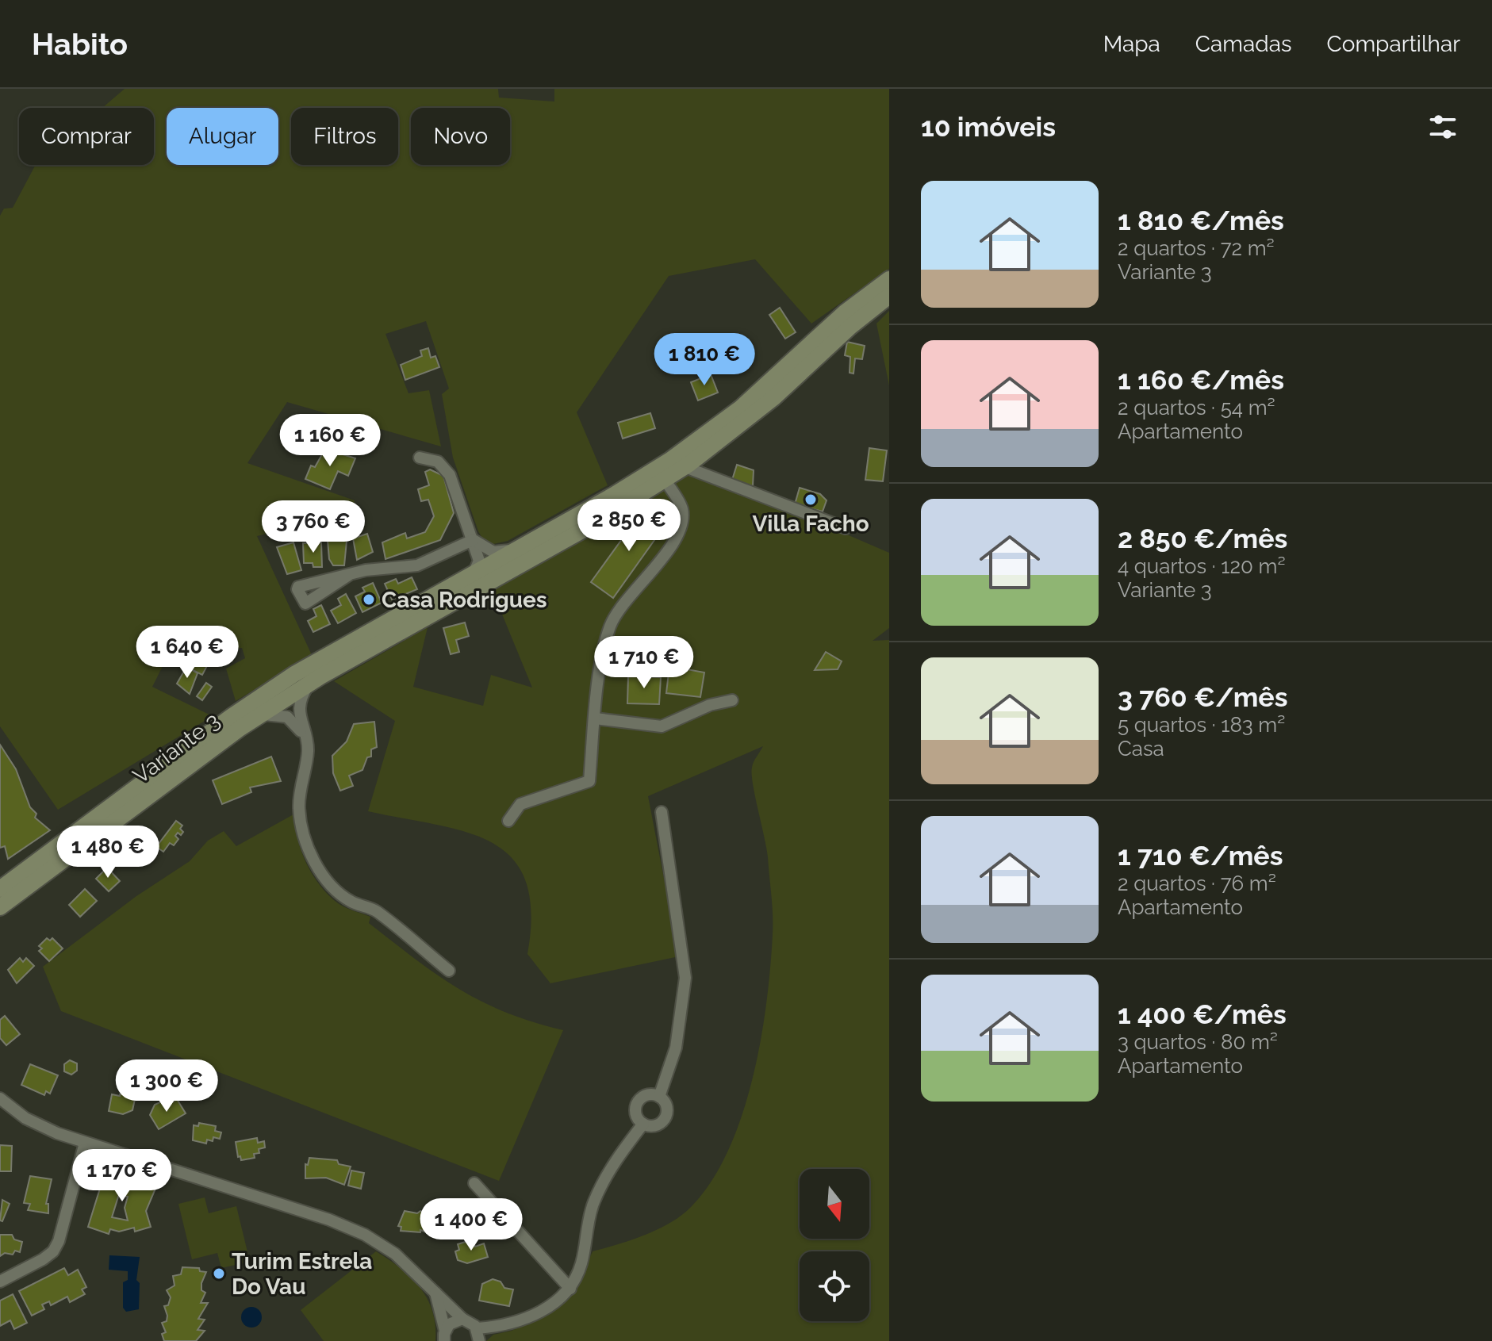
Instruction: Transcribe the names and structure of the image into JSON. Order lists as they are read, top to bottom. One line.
{"streets":{"main road":["Variante 3"]},"places":["Villa Facho","Casa Rodrigues","Turim Estrela Do Vau"],"north":"bottom","page":{"header":"Habito","nav":["Mapa","Camadas","Compartilhar"],"heading":"10 imóveis","chip":["Comprar","Alugar","Filtros","Novo"],"list":[{"name":"1 810 €/mês","note":"2 quartos · 72 m² · Variante 3"},{"name":"1 160 €/mês","note":"2 quartos · 54 m² · Apartamento"},{"name":"2 850 €/mês","note":"4 quartos · 120 m² · Variante 3"},{"name":"3 760 €/mês","note":"5 quartos · 183 m² · Casa"},{"name":"1 710 €/mês","note":"2 quartos · 76 m² · Apartamento"},{"name":"1 400 €/mês","note":"3 quartos · 80 m² · Apartamento"}],"price":["1 810 €","1 160 €","2 850 €","3 760 €","1 640 €","1 710 €","1 480 €","1 300 €","1 170 €","1 400 €"]}}
